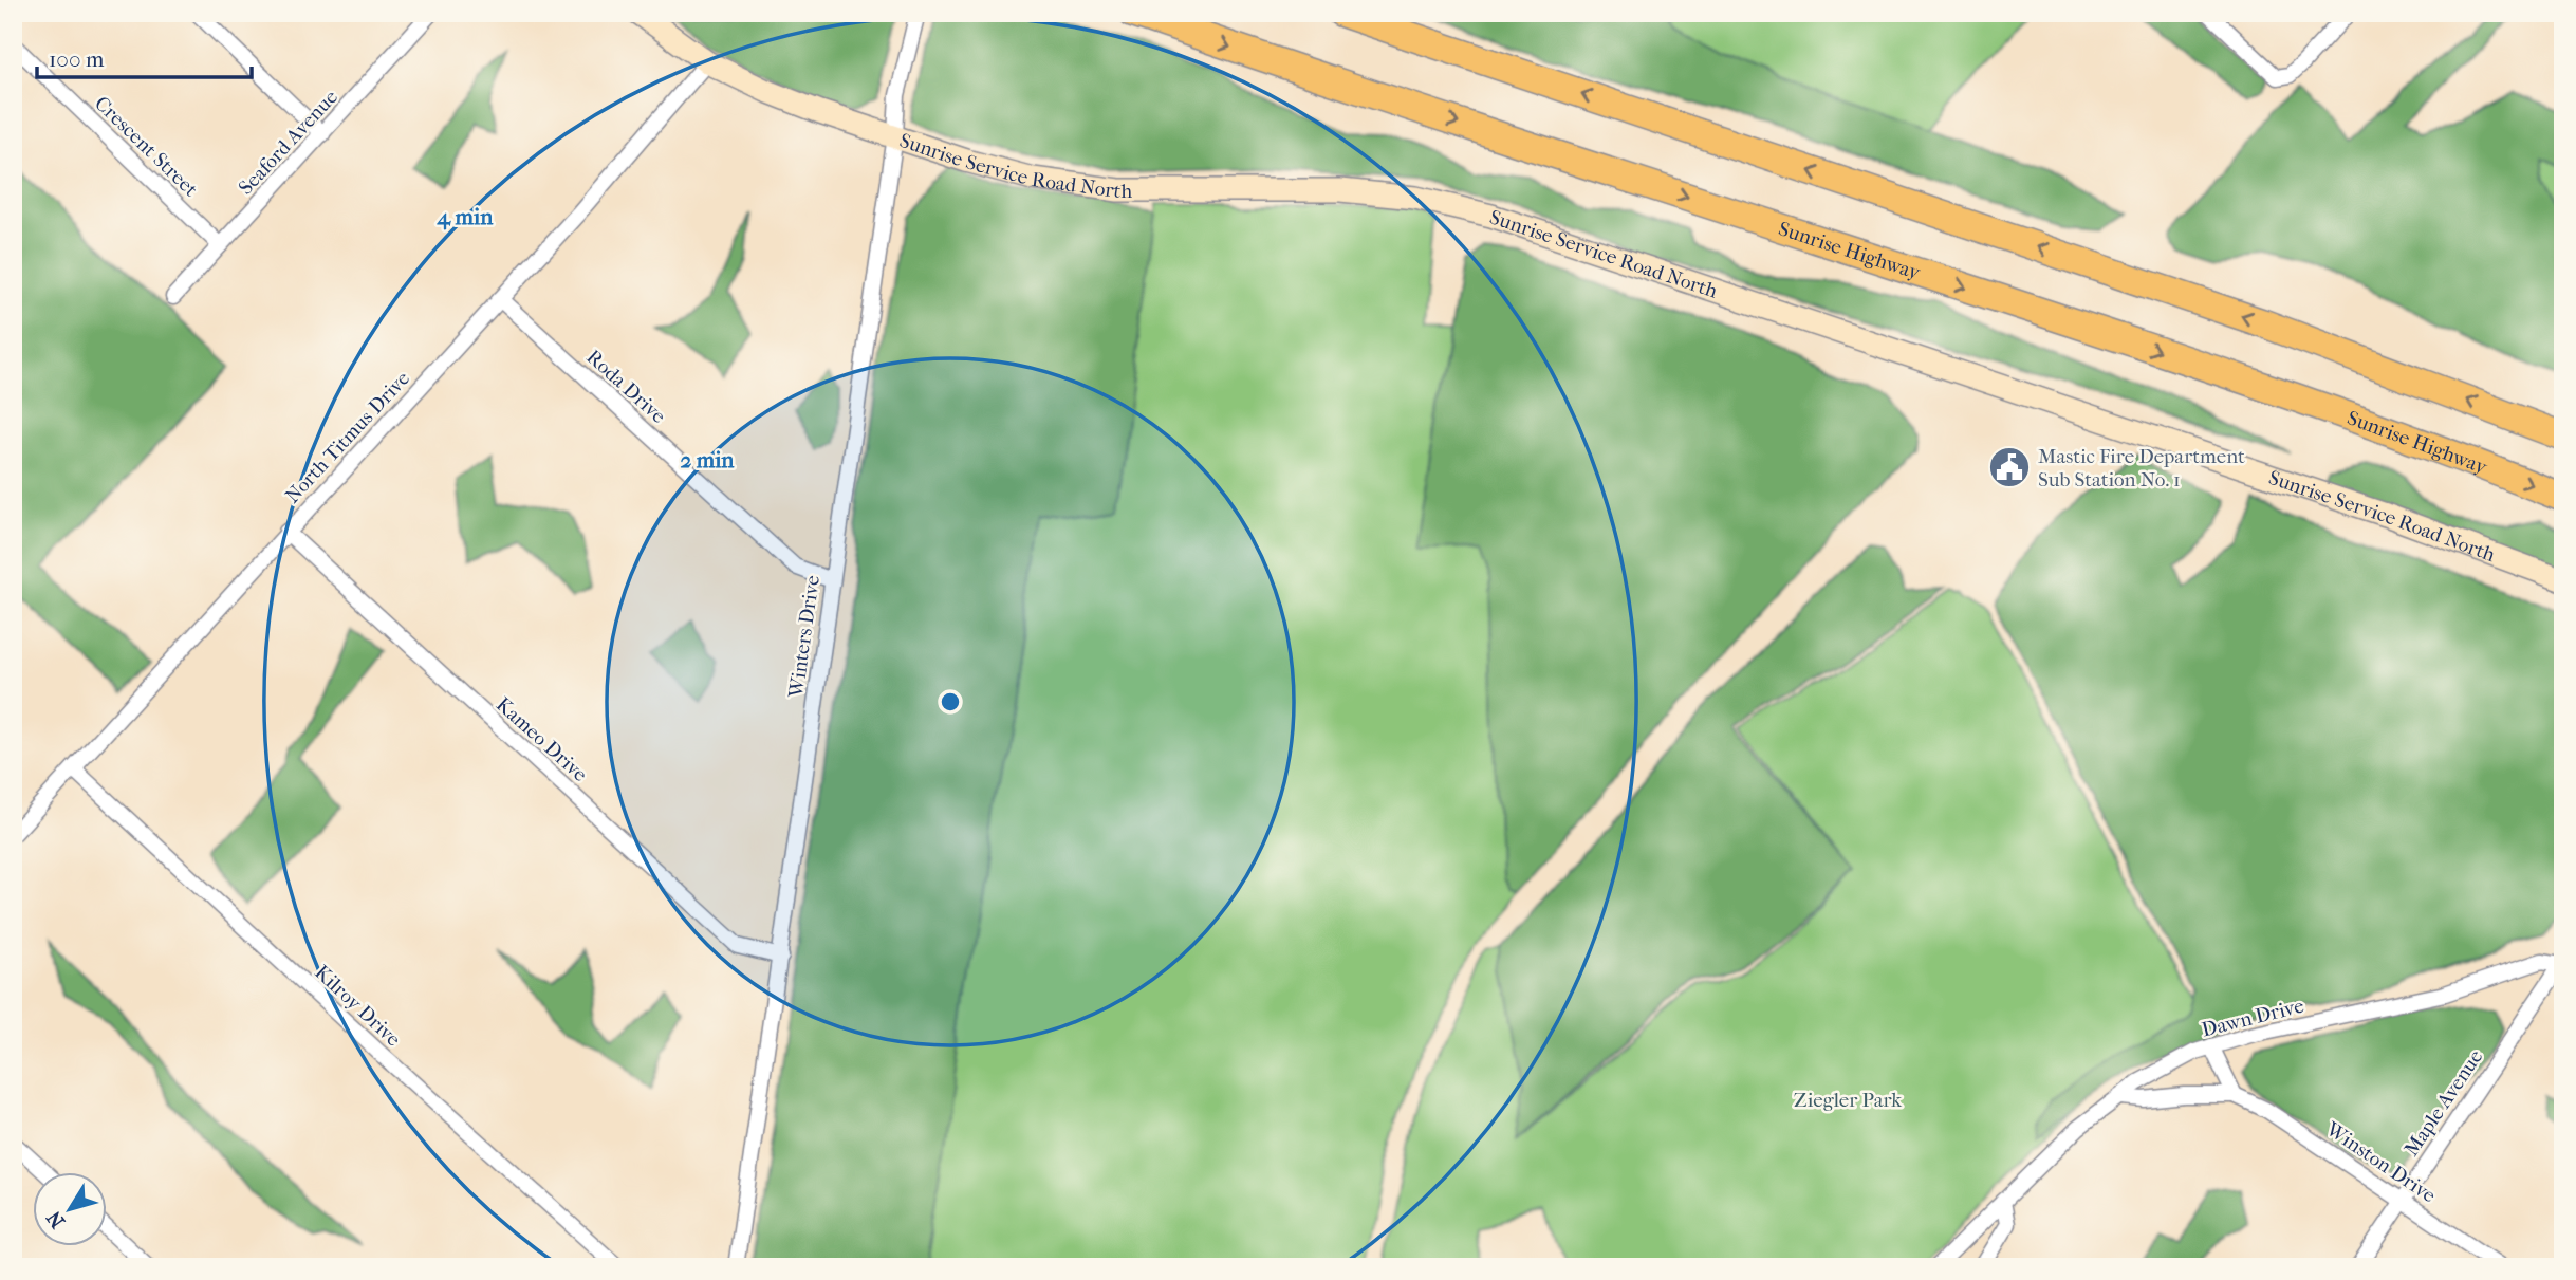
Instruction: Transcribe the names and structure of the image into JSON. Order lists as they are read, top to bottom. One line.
{"streets":{"highway":["Sunrise Highway"],"street":["Seaford Avenue","Crescent Street","Sunrise Service Road North","Roda Drive","North Titmus Drive","Winters Drive","Kameo Drive","Kilroy Drive","Dawn Drive","Maple Avenue","Winston Drive"]},"crossings":[["Seaford Avenue","Crescent Street"],["Sunrise Service Road North","North Titmus Drive"],["Sunrise Service Road North","Winters Drive"],["Roda Drive","North Titmus Drive"],["Roda Drive","Winters Drive"],["North Titmus Drive","Kameo Drive"],["North Titmus Drive","Kilroy Drive"],["Winters Drive","Kameo Drive"],["Dawn Drive","Maple Avenue"],["Dawn Drive","Winston Drive"],["Maple Avenue","Winston Drive"]],"parks":["Ziegler Park"],"places":{"public building":["Mastic Fire Department Sub Station No. 1"]},"scale_bar":"100 m","north":"bottom left","rings":["4 min","2 min"]}
